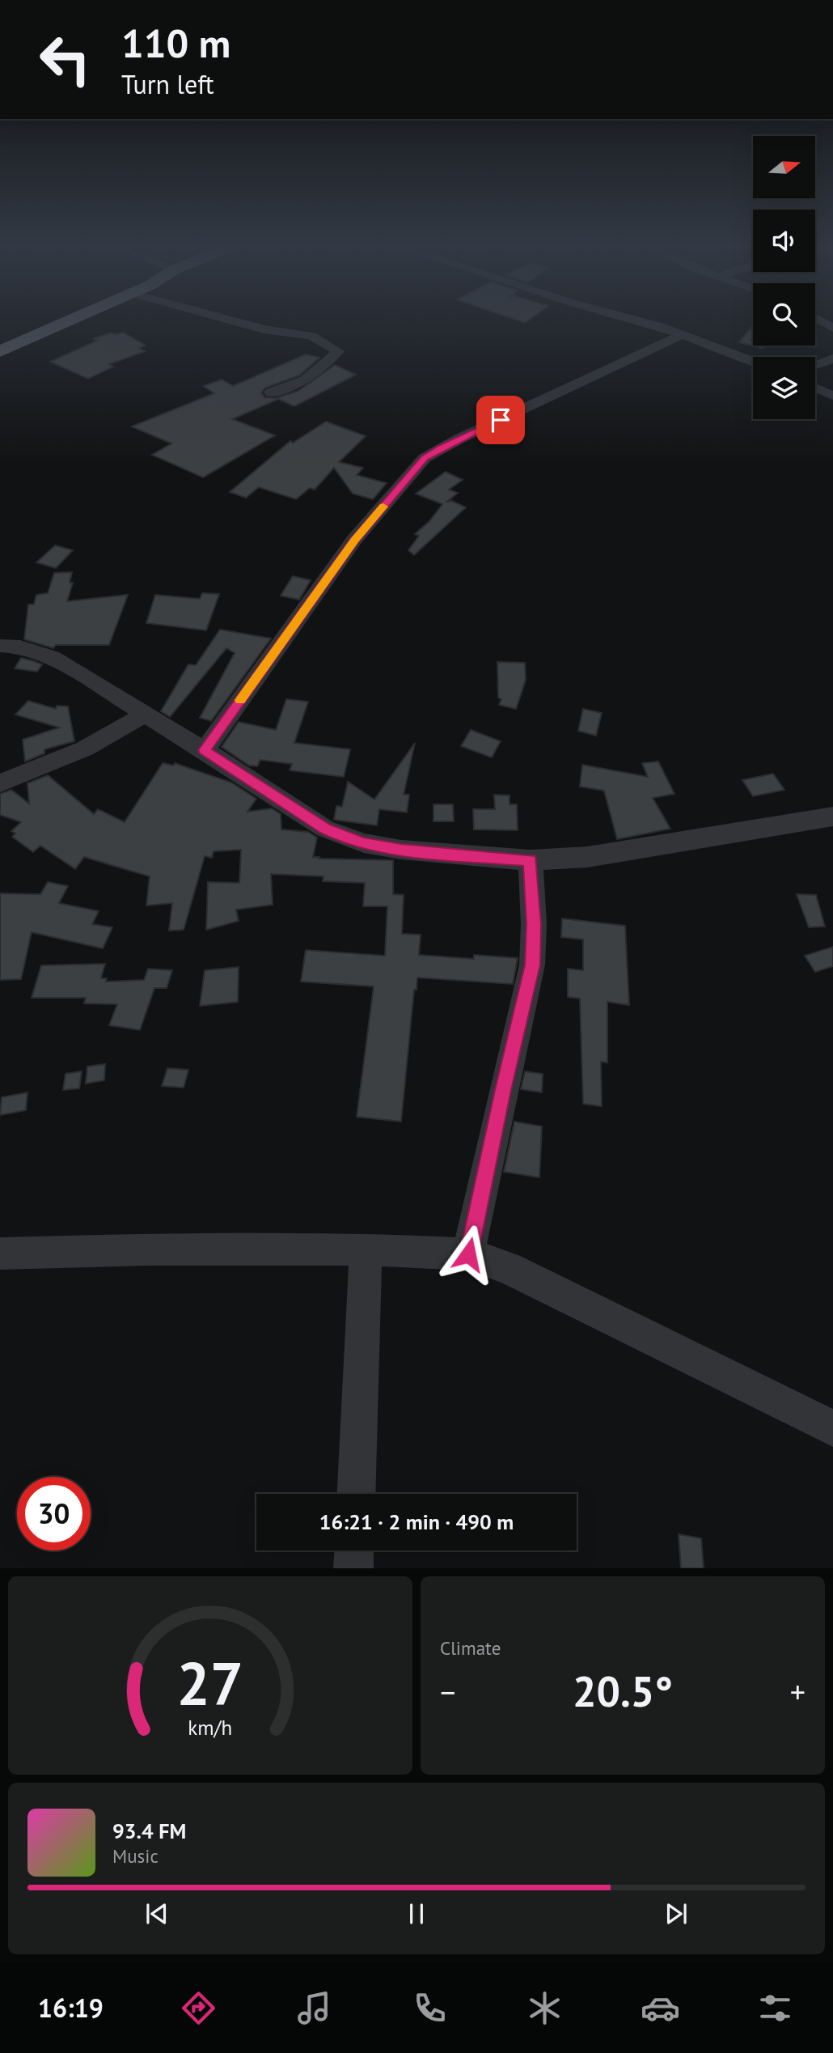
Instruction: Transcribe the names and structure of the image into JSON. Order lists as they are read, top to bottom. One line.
{"north":"right","page":{"turn":["110 m","Turn left"],"limit":"30","trip":"16:21 · 2 min · 490 m","tile":"Climate","heat":["−","20.5°","+"],"song":["93.4 FM","Music"],"tabs":"16:19","gauge":["27","km/h"]}}
